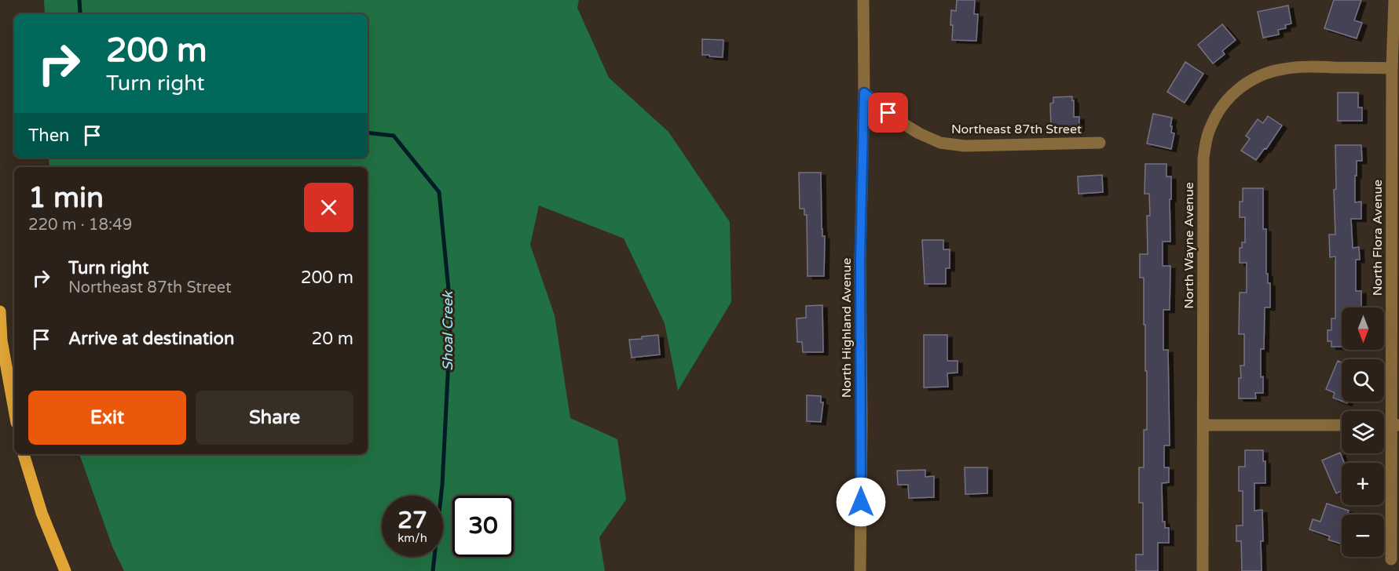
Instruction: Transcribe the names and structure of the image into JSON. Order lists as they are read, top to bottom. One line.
{"streets":{"street":["Northeast 87th Street","North Flora Avenue","North Wayne Avenue","North Highland Avenue"]},"crossings":[["Northeast 87th Street","North Highland Avenue"],["North Flora Avenue","North Wayne Avenue"]],"water":["Shoal Creek"],"north":"bottom","page":{"turn":["200 m","Turn right"],"then":"Then","heading":["1 min","220 m · 18:49"],"list":[{"name":"Turn right","note":"Northeast 87th Street","value":"200 m"},{"name":"Arrive at destination","value":"20 m"}],"map_buttons":["+","−"],"buttons":["Exit","Share"],"speed":"27 km/h","limit":"30"}}
